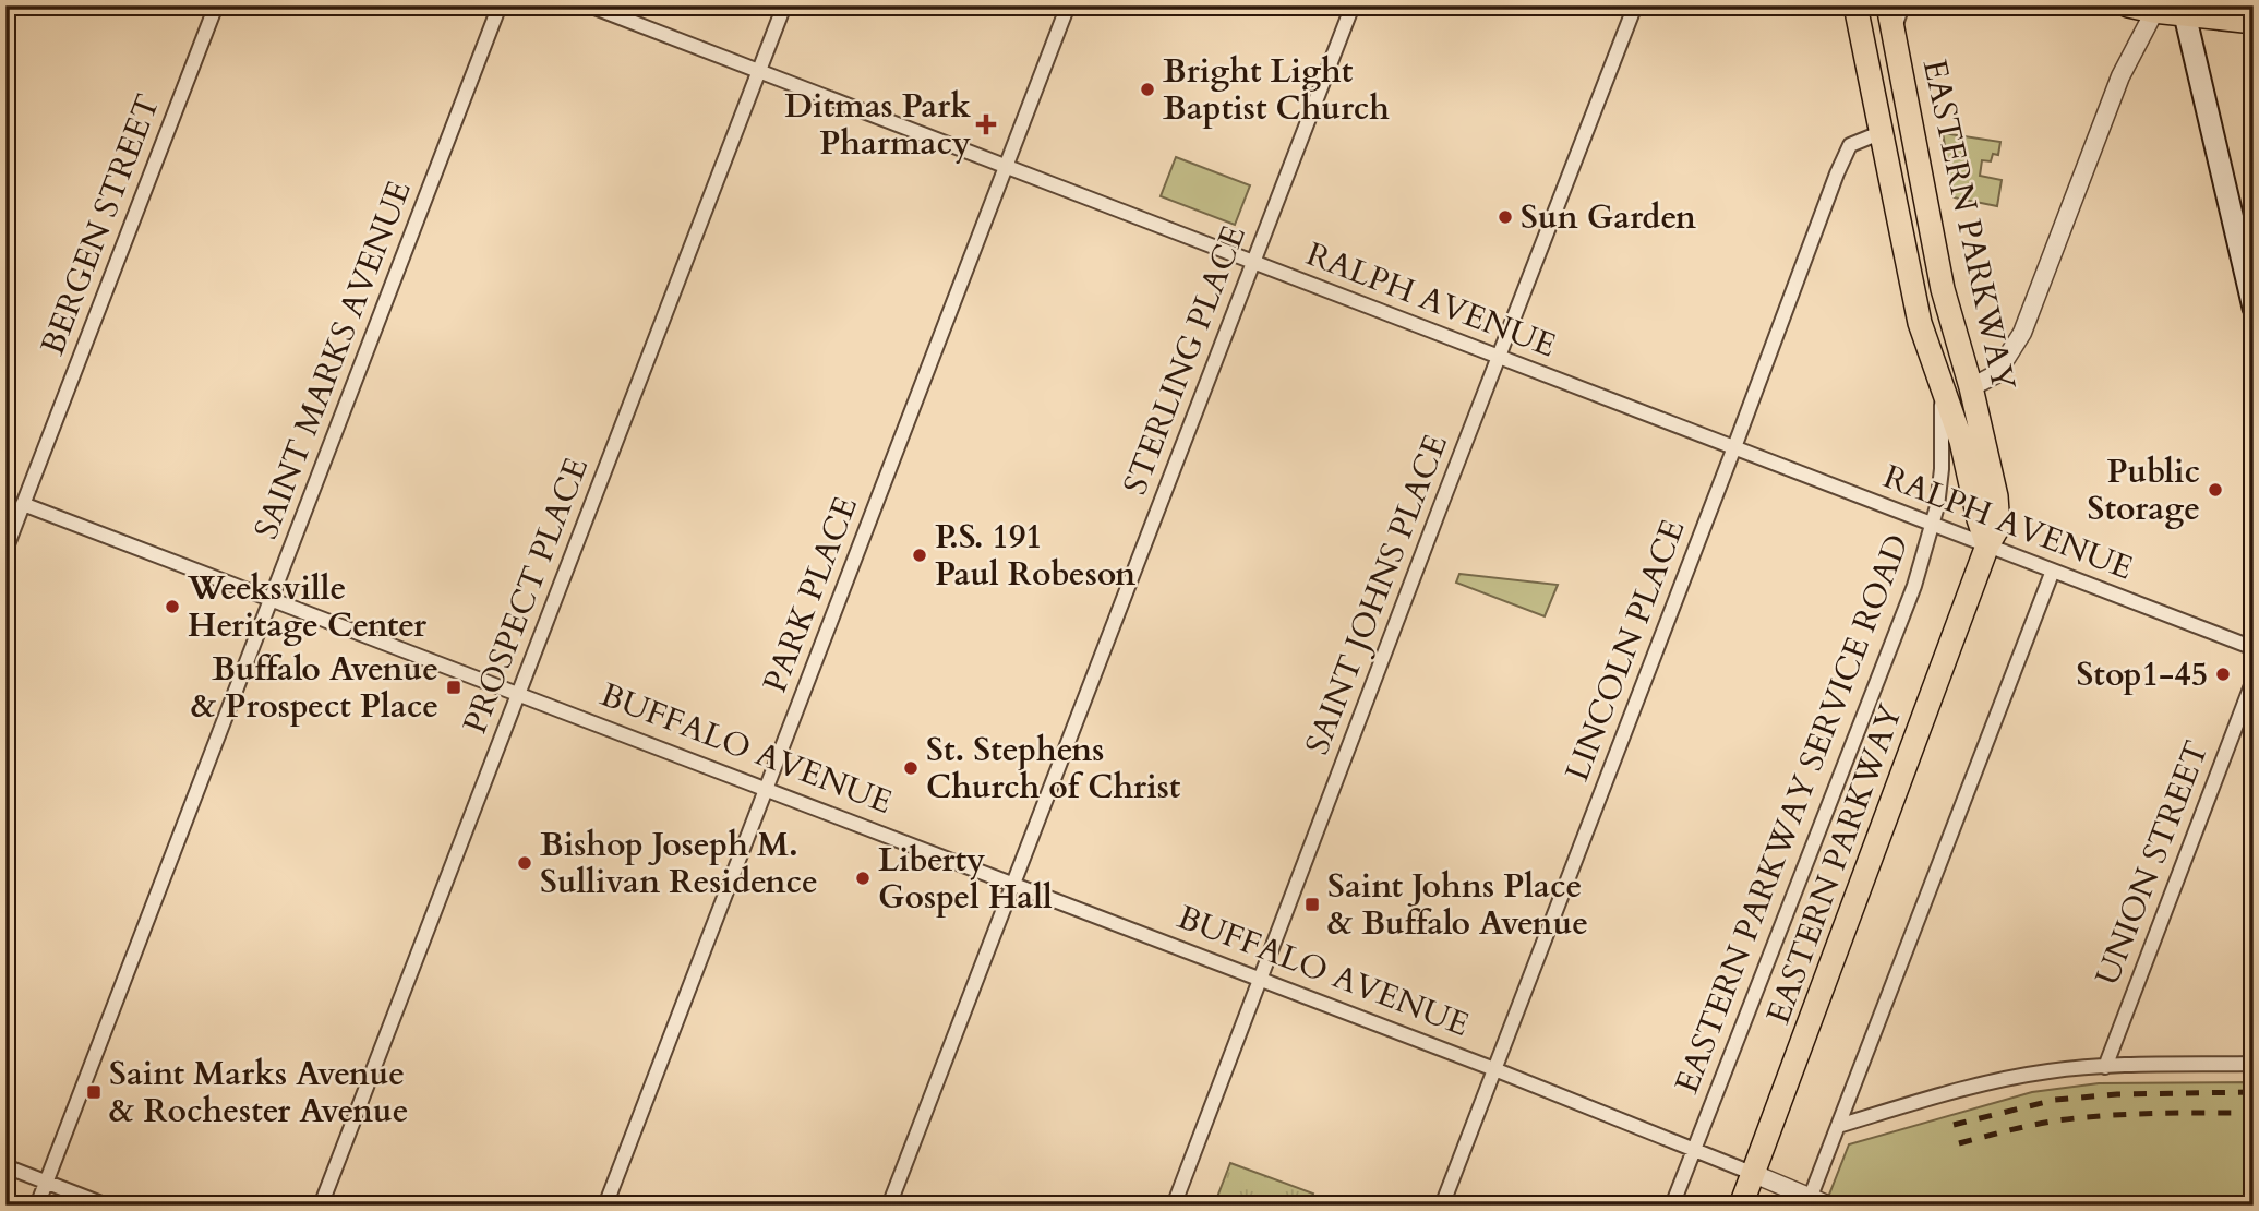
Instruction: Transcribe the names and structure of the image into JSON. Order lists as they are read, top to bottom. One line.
{"streets":{"main road":["EASTERN PARKWAY"],"street":["BERGEN STREET","RALPH AVENUE","SAINT MARKS AVENUE","STERLING PLACE","PARK PLACE","SAINT JOHNS PLACE","PROSPECT PLACE","LINCOLN PLACE","BUFFALO AVENUE","EASTERN PARKWAY SERVICE ROAD","UNION STREET"]},"crossings":[["BERGEN STREET","BUFFALO AVENUE"],["EASTERN PARKWAY","RALPH AVENUE"],["EASTERN PARKWAY","LINCOLN PLACE"],["EASTERN PARKWAY","BUFFALO AVENUE"],["EASTERN PARKWAY","EASTERN PARKWAY SERVICE ROAD"],["RALPH AVENUE","STERLING PLACE"],["RALPH AVENUE","PARK PLACE"],["RALPH AVENUE","SAINT JOHNS PLACE"],["RALPH AVENUE","PROSPECT PLACE"],["RALPH AVENUE","LINCOLN PLACE"],["RALPH AVENUE","EASTERN PARKWAY SERVICE ROAD"],["SAINT MARKS AVENUE","BUFFALO AVENUE"],["STERLING PLACE","BUFFALO AVENUE"],["PARK PLACE","BUFFALO AVENUE"],["SAINT JOHNS PLACE","BUFFALO AVENUE"],["PROSPECT PLACE","BUFFALO AVENUE"],["LINCOLN PLACE","BUFFALO AVENUE"],["BUFFALO AVENUE","EASTERN PARKWAY SERVICE ROAD"]],"places":{"other":["Bright Light Baptist Church","Sun Garden","Public Storage","P.S. 191 Paul Robeson","Weeksville Heritage Center","Stop1-45","St. Stephens Church of Christ","Bishop Joseph M. Sullivan Residence","Liberty Gospel Hall"],"health":["Ditmas Park Pharmacy"],"transit":["Buffalo Avenue & Prospect Place","Saint Johns Place & Buffalo Avenue","Saint Marks Avenue & Rochester Avenue"]}}
